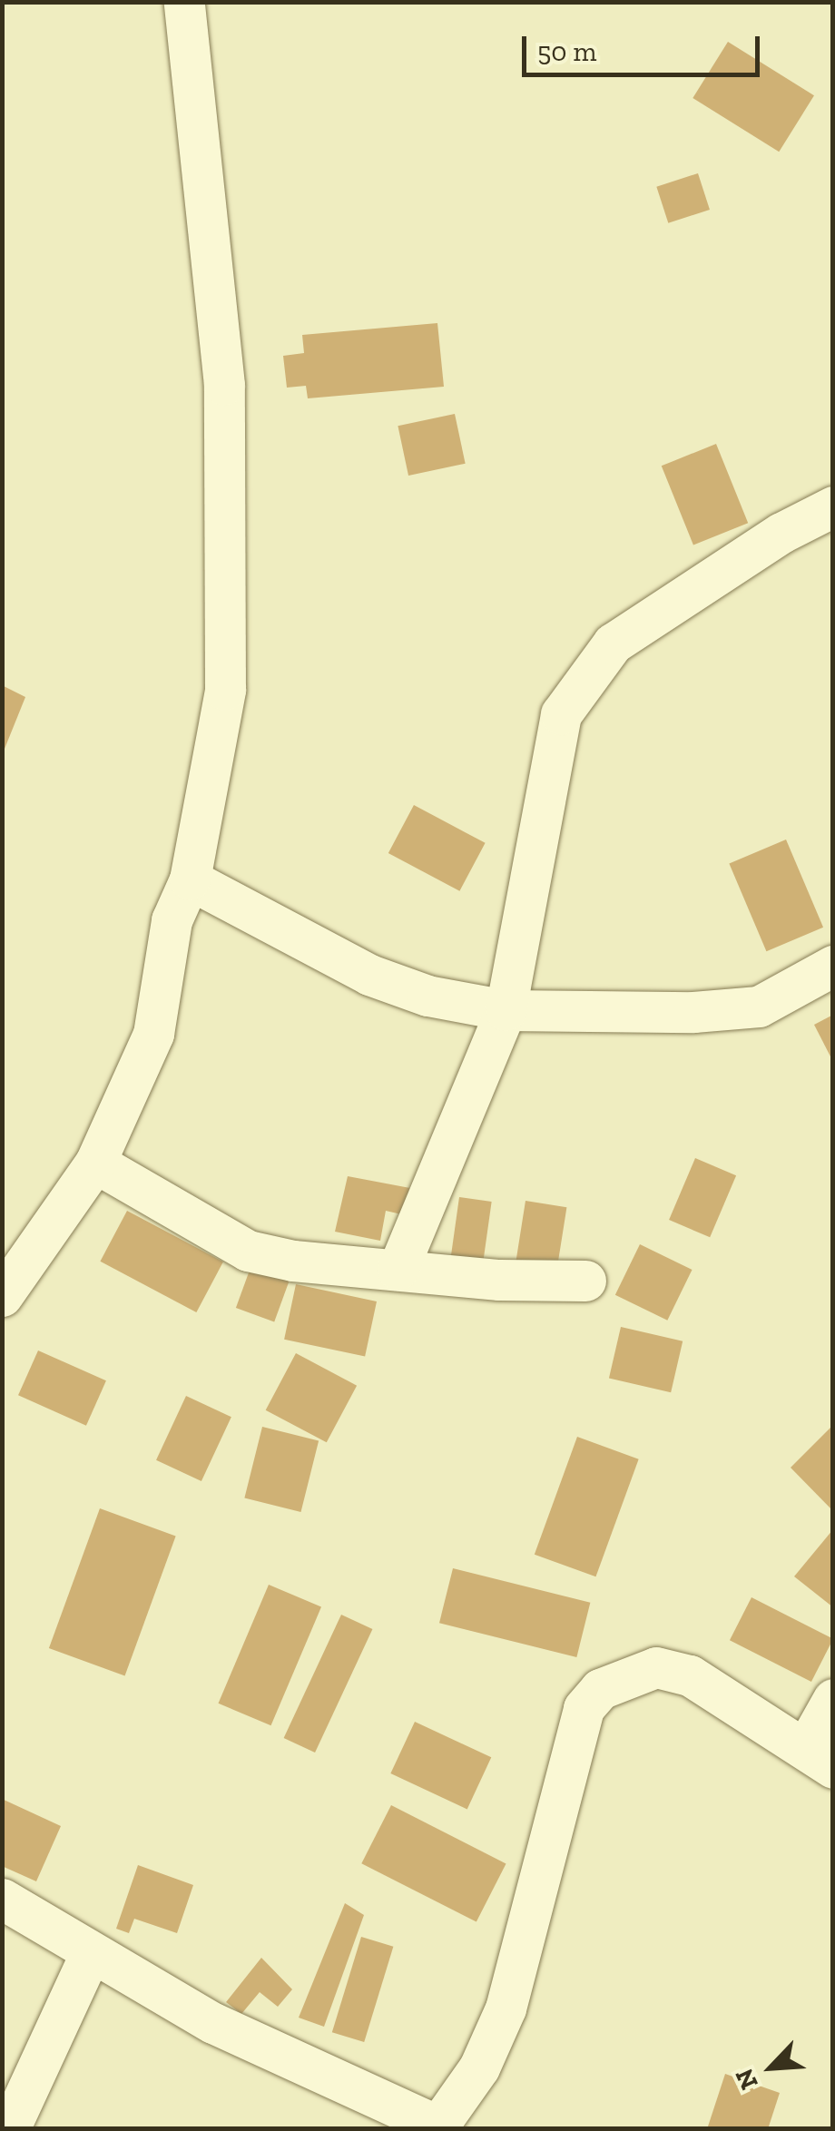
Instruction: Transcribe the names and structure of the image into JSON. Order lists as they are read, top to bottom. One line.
{"scale_bar":"50 m","north":"bottom left"}
